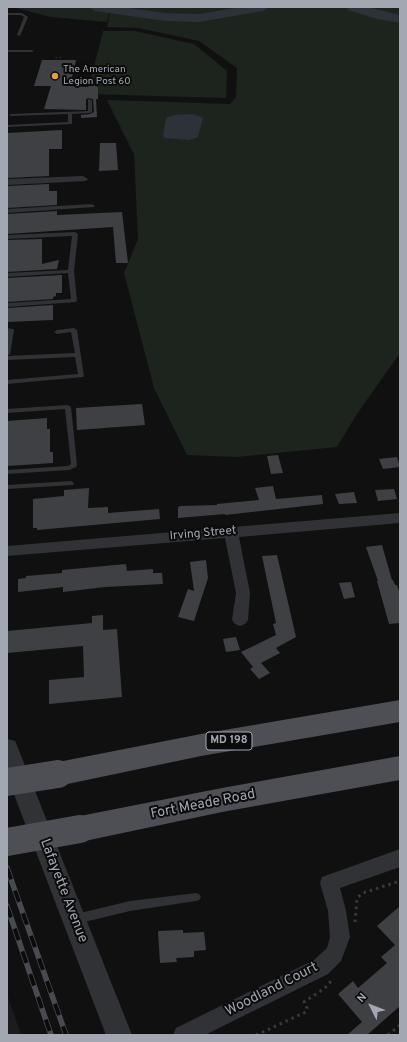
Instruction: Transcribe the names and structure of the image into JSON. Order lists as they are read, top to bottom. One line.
{"streets":{"main road":["MD 198","Fort Meade Road"],"street":["Irving Street","Lafayette Avenue","Woodland Court"]},"places":["The American Legion Post 60"],"north":"top left"}
